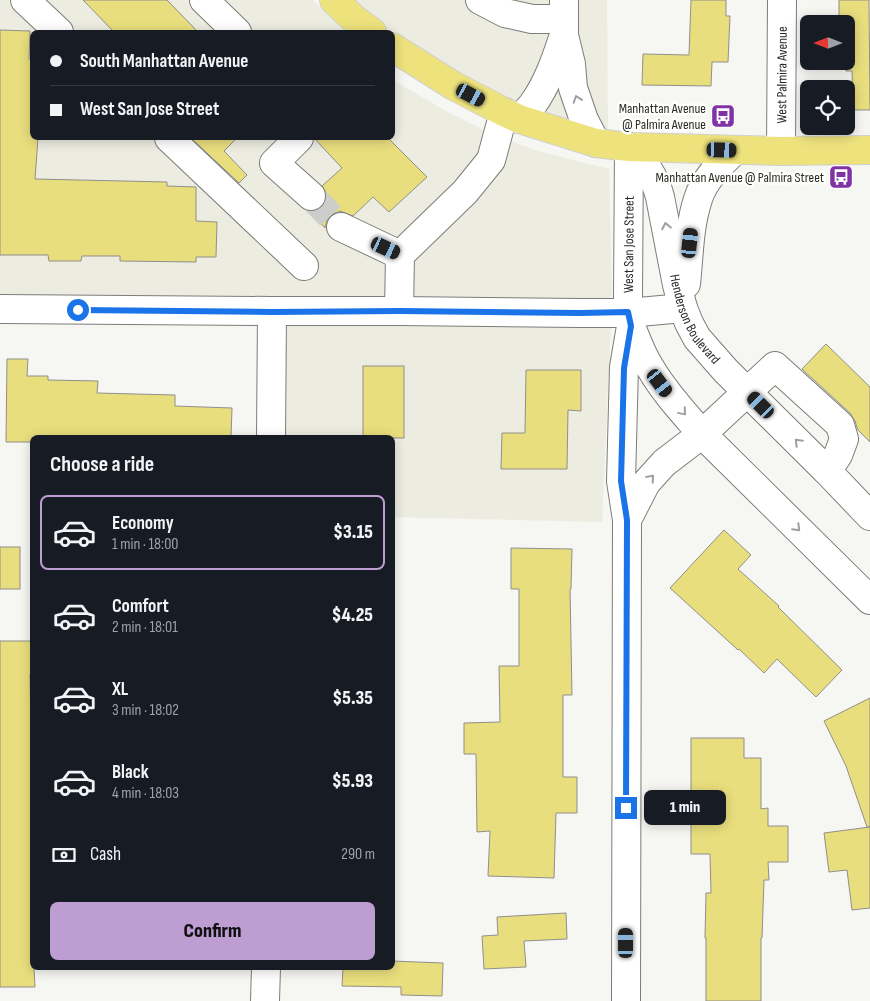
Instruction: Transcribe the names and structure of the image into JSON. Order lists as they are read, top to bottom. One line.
{"streets":{"street":["West Palmira Avenue","West San Jose Street","Henderson Boulevard"]},"crossings":[["West San Jose Street","Henderson Boulevard"]],"places":{"bus stop":["Manhattan Avenue @ Palmira Avenue","Manhattan Avenue @ Palmira Street"]},"north":"left","page":{"banner":["South Manhattan Avenue","West San Jose Street"],"heading":"Choose a ride","list":[{"name":"Economy","note":"1 min · 18:00","value":"$3.15"},{"name":"Comfort","note":"2 min · 18:01","value":"$4.25"},{"name":"XL","note":"3 min · 18:02","value":"$5.35"},{"name":"Black","note":"4 min · 18:03","value":"$5.93"}],"bubble":"1 min","pay":["Cash","290 m"],"buttons":"Confirm"}}
